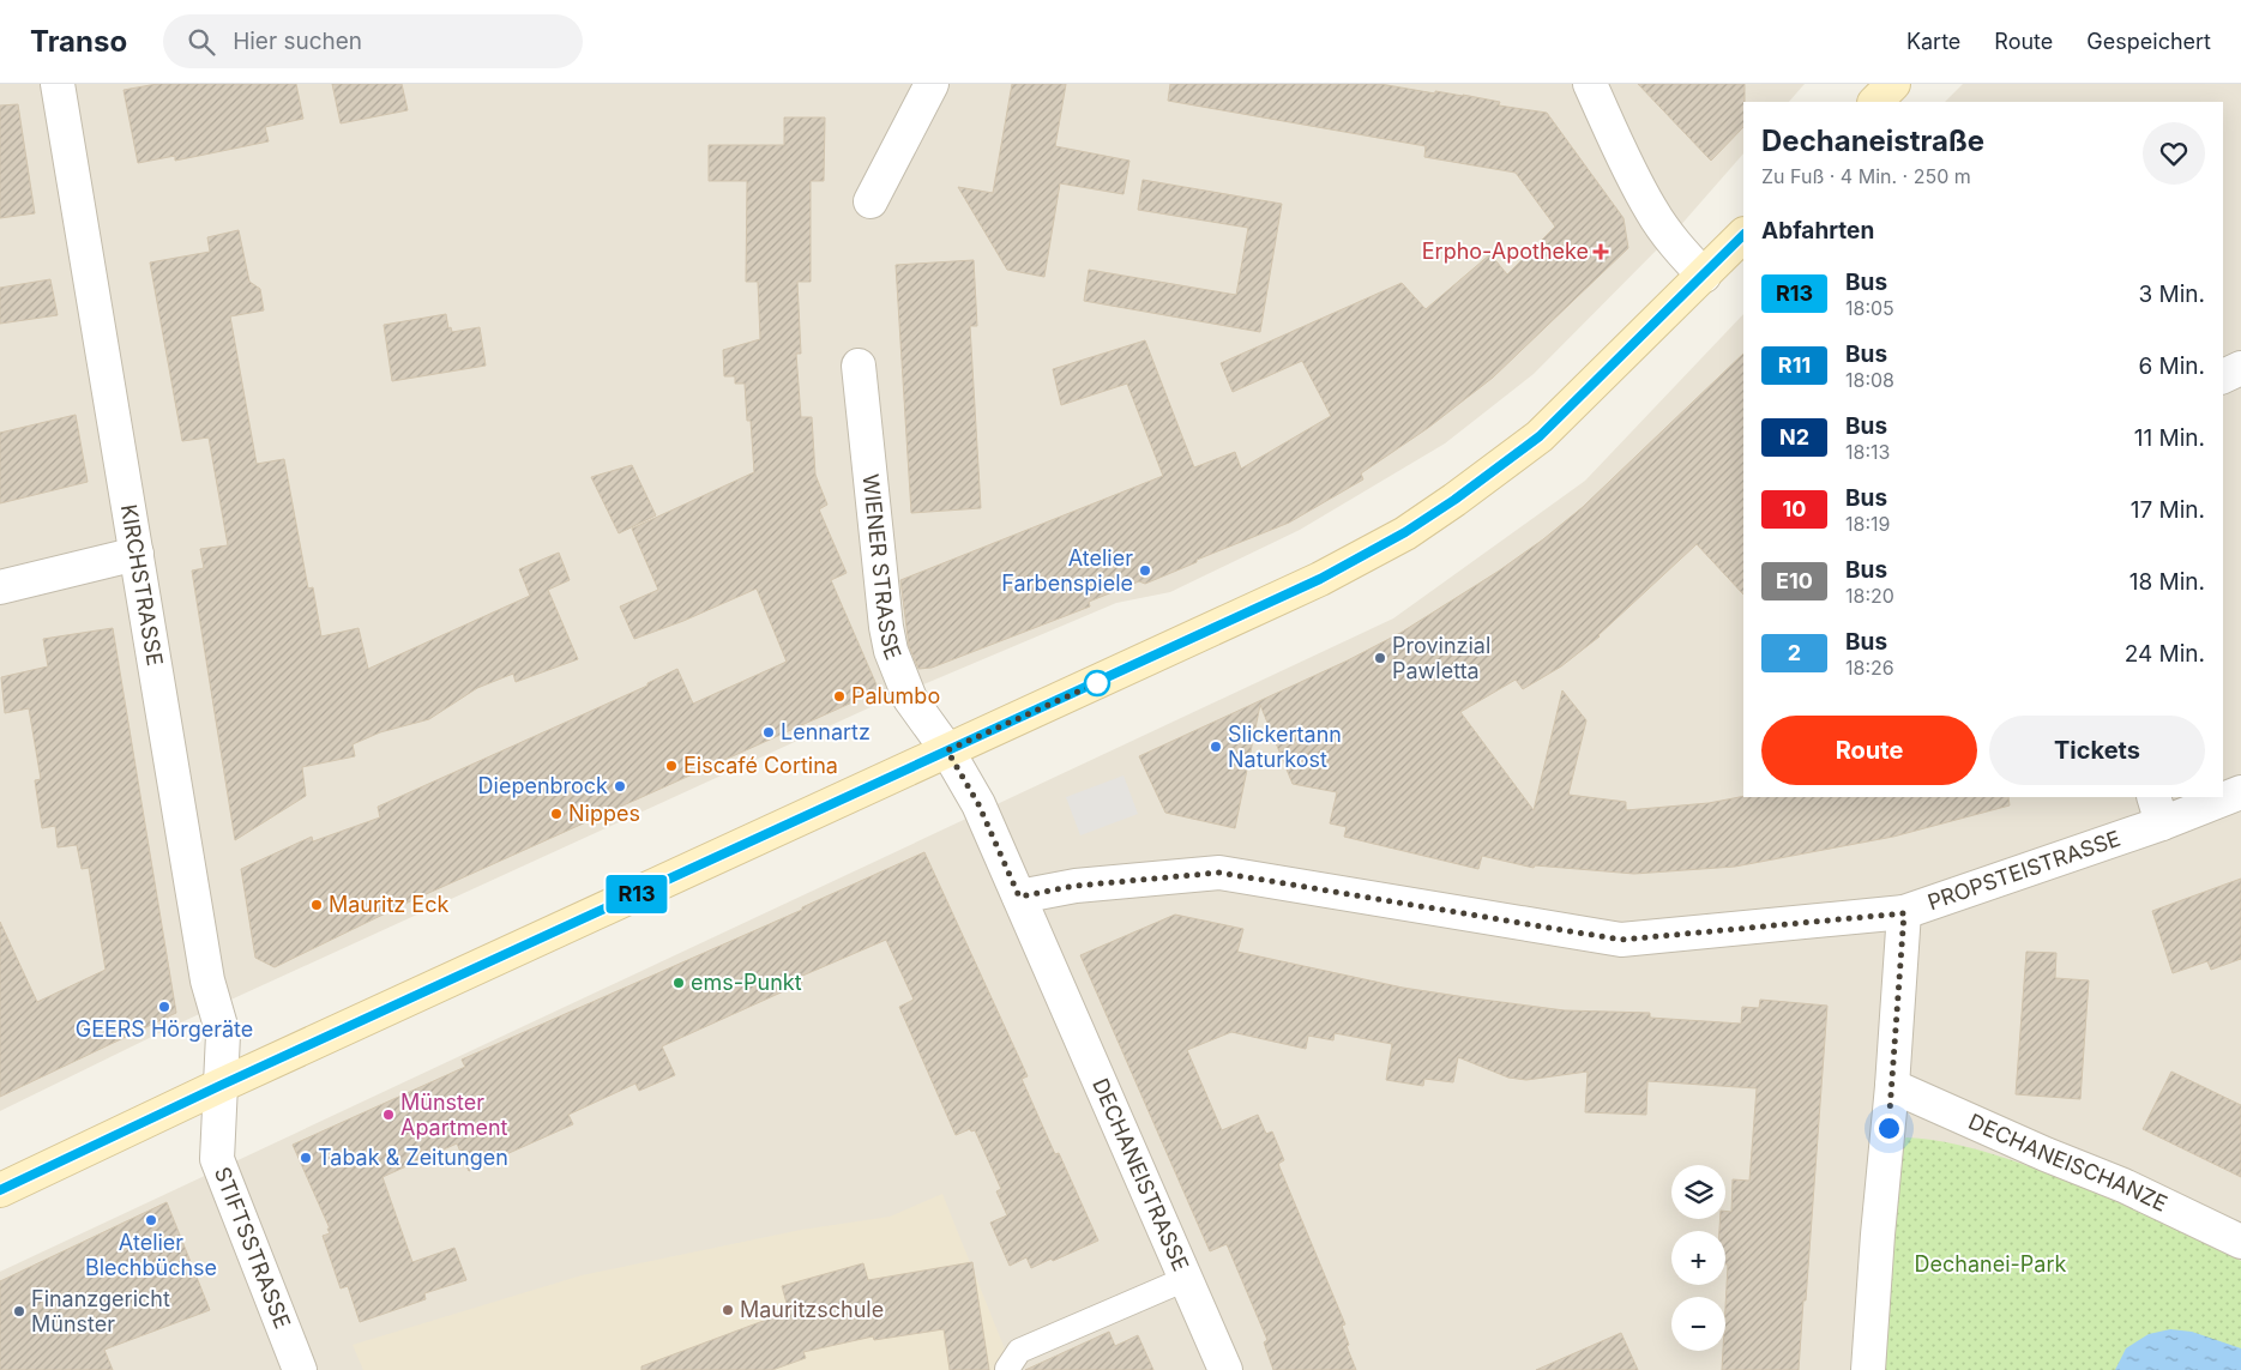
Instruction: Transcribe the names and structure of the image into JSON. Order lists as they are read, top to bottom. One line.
{"streets":{"street":["WIENER STRASSE","KIRCHSTRASSE","PROPSTEISTRASSE","DECHANEISCHANZE","DECHANEISTRASSE","STIFTSSTRASSE"]},"crossings":[["WIENER STRASSE","DECHANEISTRASSE"],["KIRCHSTRASSE","STIFTSSTRASSE"],["PROPSTEISTRASSE","DECHANEISTRASSE"]],"parks":["Dechanei-Park"],"places":{"health":["Erpho-Apotheke"],"other":["Atelier Farbenspiele","Provinzial Pawletta","Palumbo","Lennartz","Slickertann Naturkost","Eiscafé Cortina","Diepenbrock","Nippes","Mauritz Eck","ems-Punkt","GEERS Hörgeräte","Münster Apartment","Tabak & Zeitungen","Atelier Blechbüchse","Mauritzschule","Finanzgericht Münster"]},"lines":["bus line R13"],"page":{"header":"Transo","search":"Hier suchen","nav":["Karte","Route","Gespeichert"],"on_map":"R13","heading":[["Dechaneistraße","Zu Fuß · 4 Min. · 250 m"],"Abfahrten"],"list":[{"mark":"R13","name":"Bus","note":"18:05","value":"3 Min."},{"mark":"R11","name":"Bus","note":"18:08","value":"6 Min."},{"mark":"N2","name":"Bus","note":"18:13","value":"11 Min."},{"mark":"10","name":"Bus","note":"18:19","value":"17 Min."},{"mark":"E10","name":"Bus","note":"18:20","value":"18 Min."},{"mark":"2","name":"Bus","note":"18:26","value":"24 Min."}],"buttons":["Route","Tickets"],"map_buttons":["+","−"]}}
